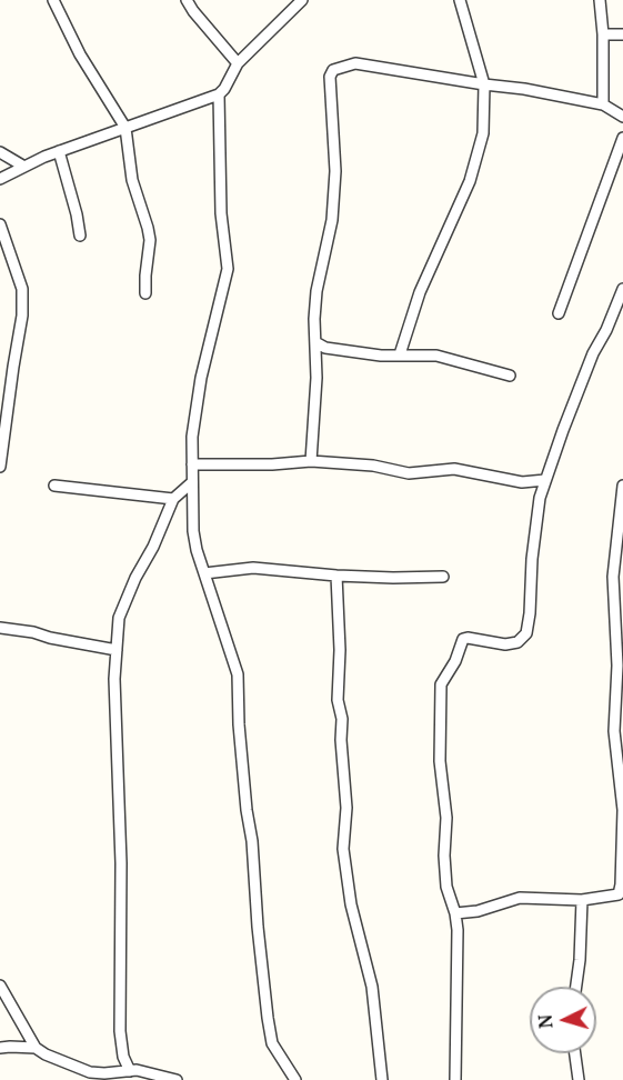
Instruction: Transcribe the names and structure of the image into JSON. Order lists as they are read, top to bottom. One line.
{"north":"left"}
